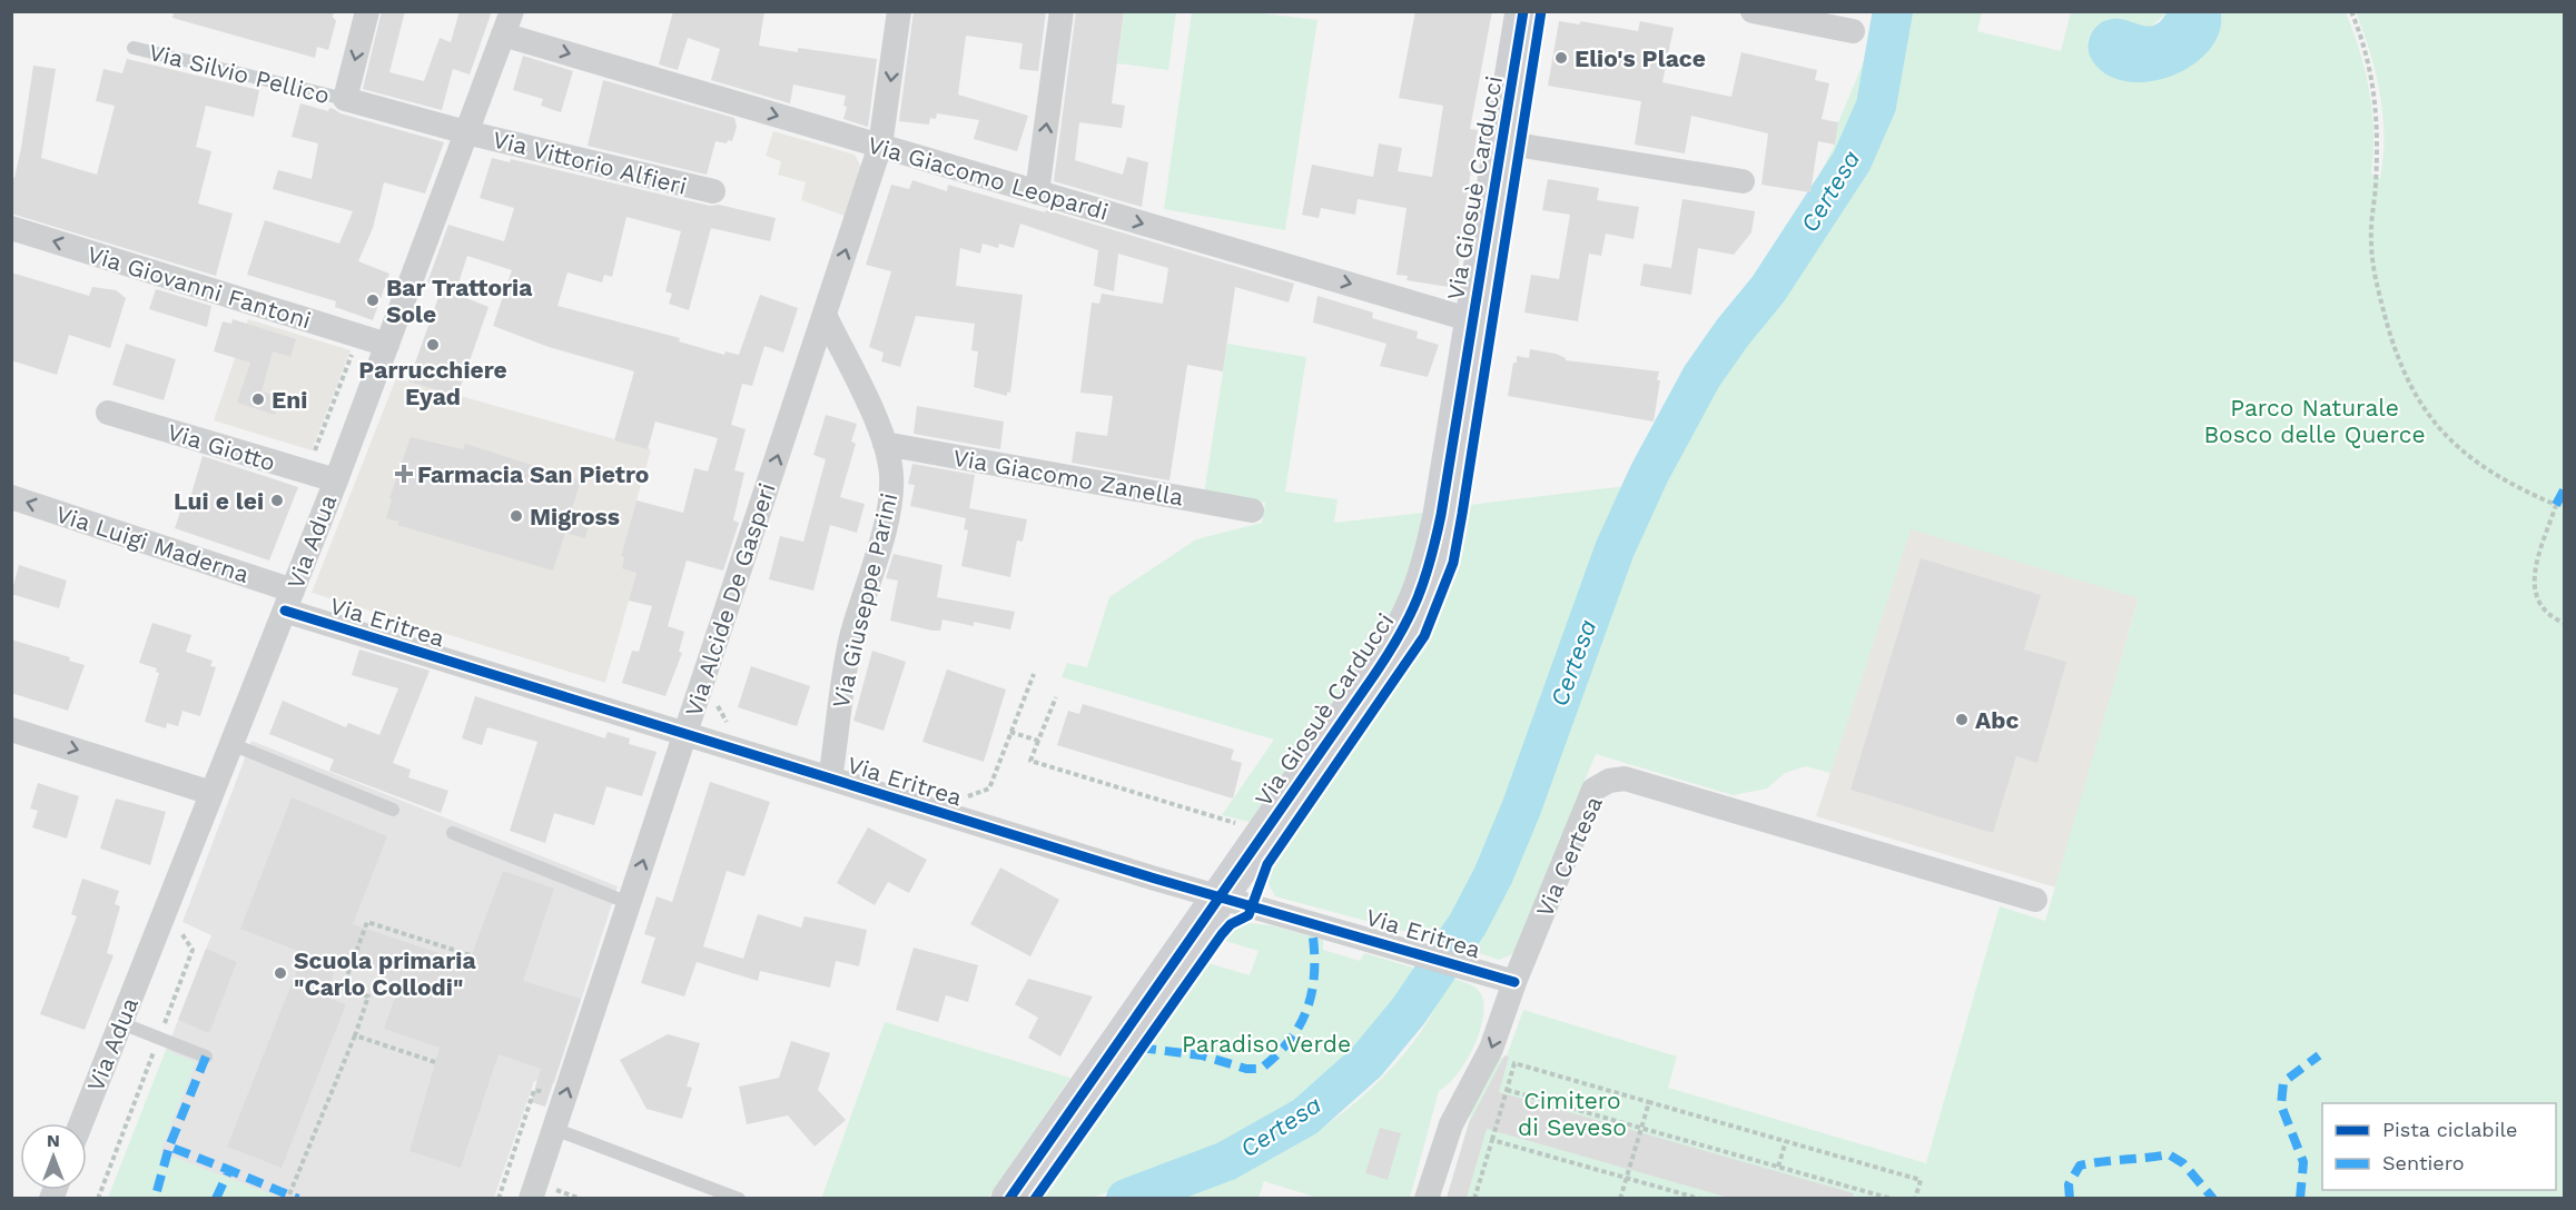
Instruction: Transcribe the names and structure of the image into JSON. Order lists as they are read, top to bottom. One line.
{"streets":{"street":["Via Silvio Pellico","Via Vittorio Alfieri","Via Giacomo Leopardi","Via Giosuè Carducci","Via Giovanni Fantoni","Via Giotto","Via Giacomo Zanella","Via Adua","Via Luigi Maderna","Via Alcide De Gasperi","Via Giuseppe Parini","Via Eritrea","Via Certesa"]},"crossings":[["Via Silvio Pellico","Via Vittorio Alfieri"],["Via Silvio Pellico","Via Adua"],["Via Vittorio Alfieri","Via Adua"],["Via Giacomo Leopardi","Via Giosuè Carducci"],["Via Giacomo Leopardi","Via Adua"],["Via Giacomo Leopardi","Via Alcide De Gasperi"],["Via Giosuè Carducci","Via Eritrea"],["Via Giovanni Fantoni","Via Adua"],["Via Giotto","Via Adua"],["Via Giacomo Zanella","Via Giuseppe Parini"],["Via Adua","Via Luigi Maderna"],["Via Adua","Via Eritrea"],["Via Luigi Maderna","Via Eritrea"],["Via Alcide De Gasperi","Via Giuseppe Parini"],["Via Alcide De Gasperi","Via Eritrea"],["Via Giuseppe Parini","Via Eritrea"],["Via Eritrea","Via Certesa"]],"one_way":["Via Giacomo Leopardi","Via Giovanni Fantoni"],"water":["Certesa"],"parks":["Parco Naturale Bosco delle Querce","Paradiso Verde","Cimitero di Seveso"],"places":{"other":["Elio's Place","Bar Trattoria Sole","Parrucchiere Eyad","Eni","Lui e lei","Migross","Abc","Scuola primaria \"Carlo Collodi\""],"health":["Farmacia San Pietro"]},"legend":["Pista ciclabile","Sentiero"],"north":"top"}
